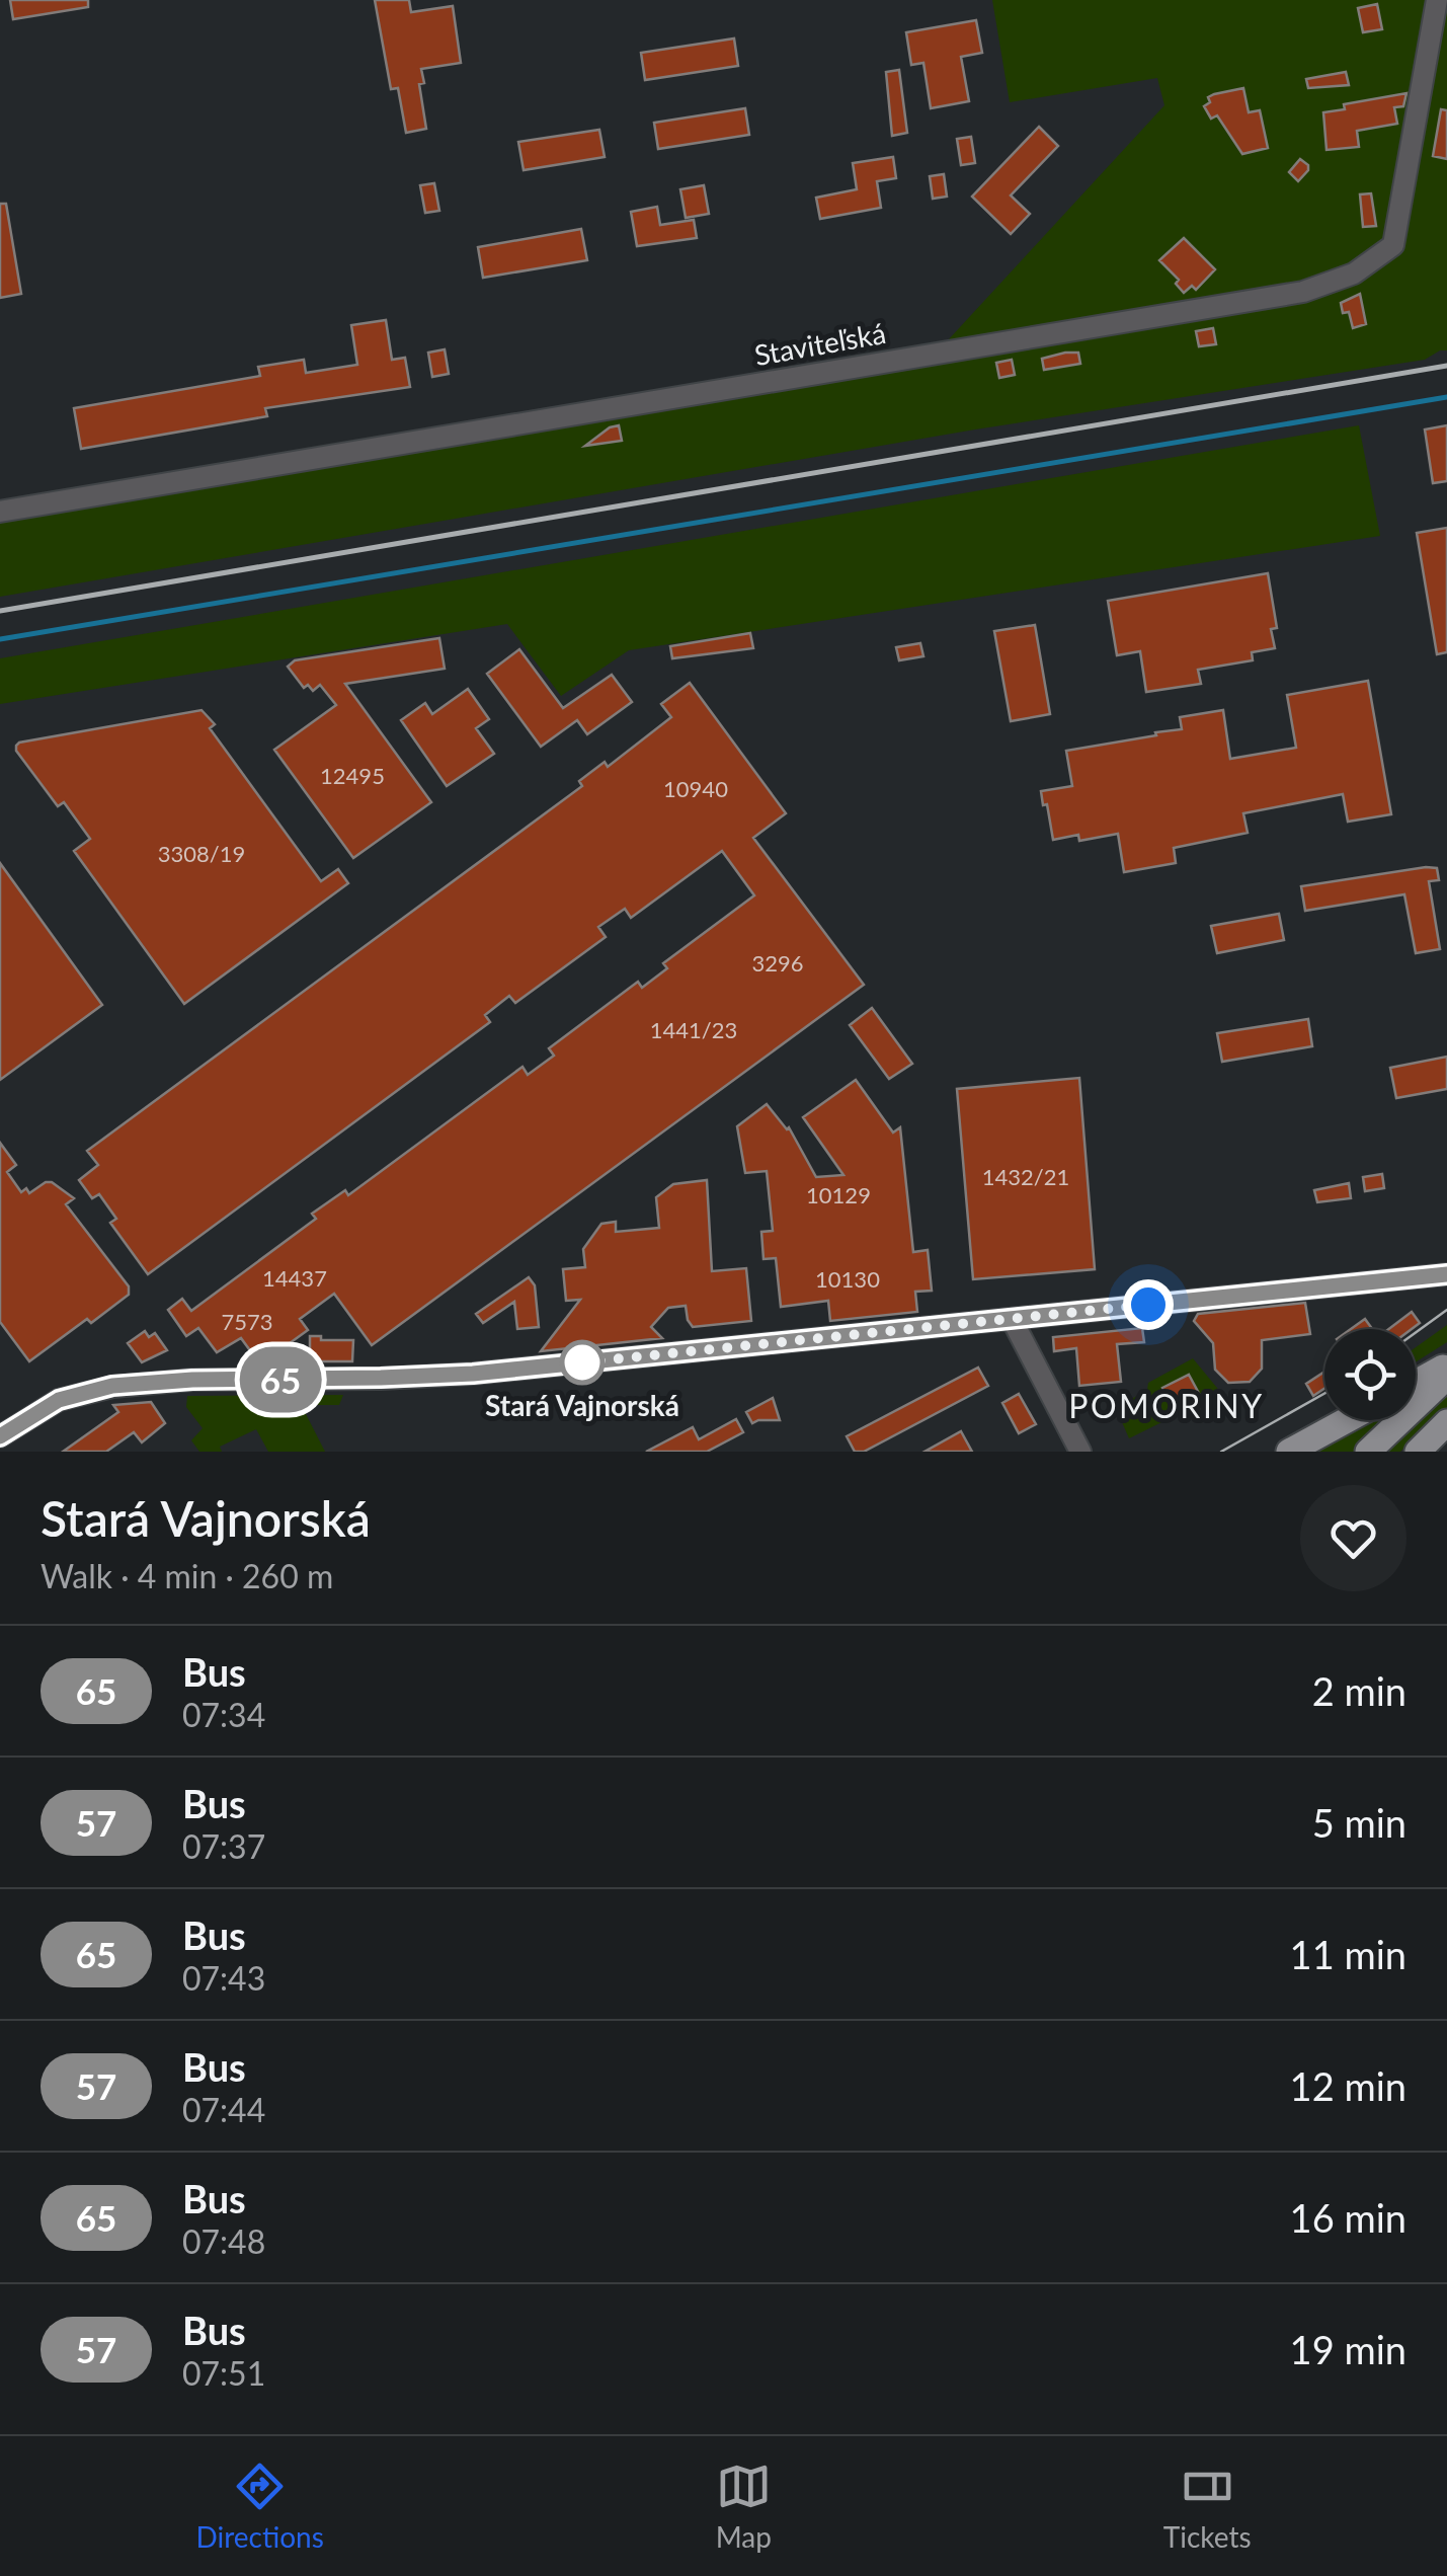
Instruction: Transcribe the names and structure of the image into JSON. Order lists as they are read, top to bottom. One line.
{"streets":{"street":["Staviteľská"]},"districts":["POMORINY"],"places":["Stará Vajnorská"],"lines":["bus line 65"],"house_numbers":["12495","10940","3308/19","3296","1441/23","1432/21","10129","14437","10130","7573"],"page":{"on_map":"65","heading":["Stará Vajnorská","Walk · 4 min · 260 m"],"list":[{"mark":"65","name":"Bus","note":"07:34","value":"2 min"},{"mark":"57","name":"Bus","note":"07:37","value":"5 min"},{"mark":"65","name":"Bus","note":"07:43","value":"11 min"},{"mark":"57","name":"Bus","note":"07:44","value":"12 min"},{"mark":"65","name":"Bus","note":"07:48","value":"16 min"},{"mark":"57","name":"Bus","note":"07:51","value":"19 min"}],"tabs":["Directions","Map","Tickets"]}}
